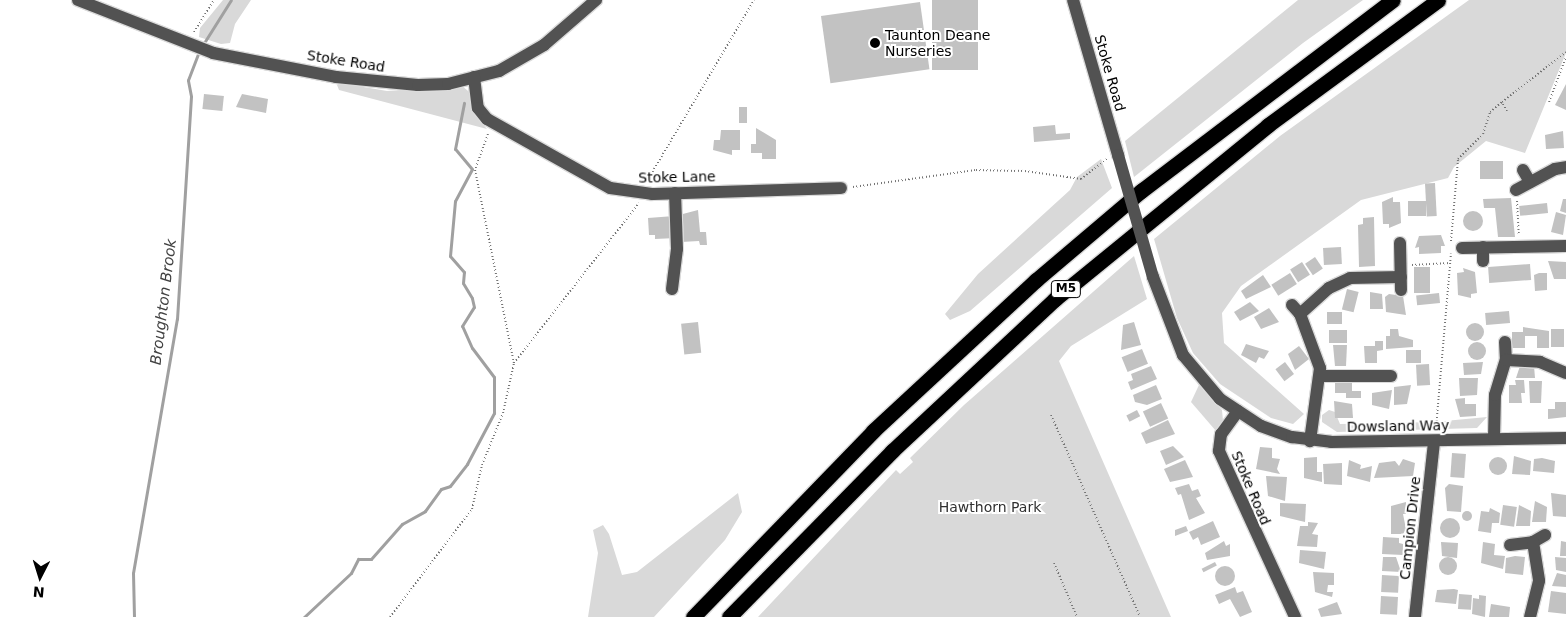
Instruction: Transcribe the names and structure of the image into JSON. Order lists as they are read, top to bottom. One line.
{"streets":{"highway":["M5"],"street":["Stoke Road","Stoke Lane","Dowsland Way","Campion Drive"]},"crossings":[["Stoke Road","Stoke Lane"],["Stoke Road","Dowsland Way"],["Dowsland Way","Campion Drive"]],"water":["Broughton Brook"],"parks":["Hawthorn Park"],"places":["Taunton Deane Nurseries"],"north":"bottom"}
